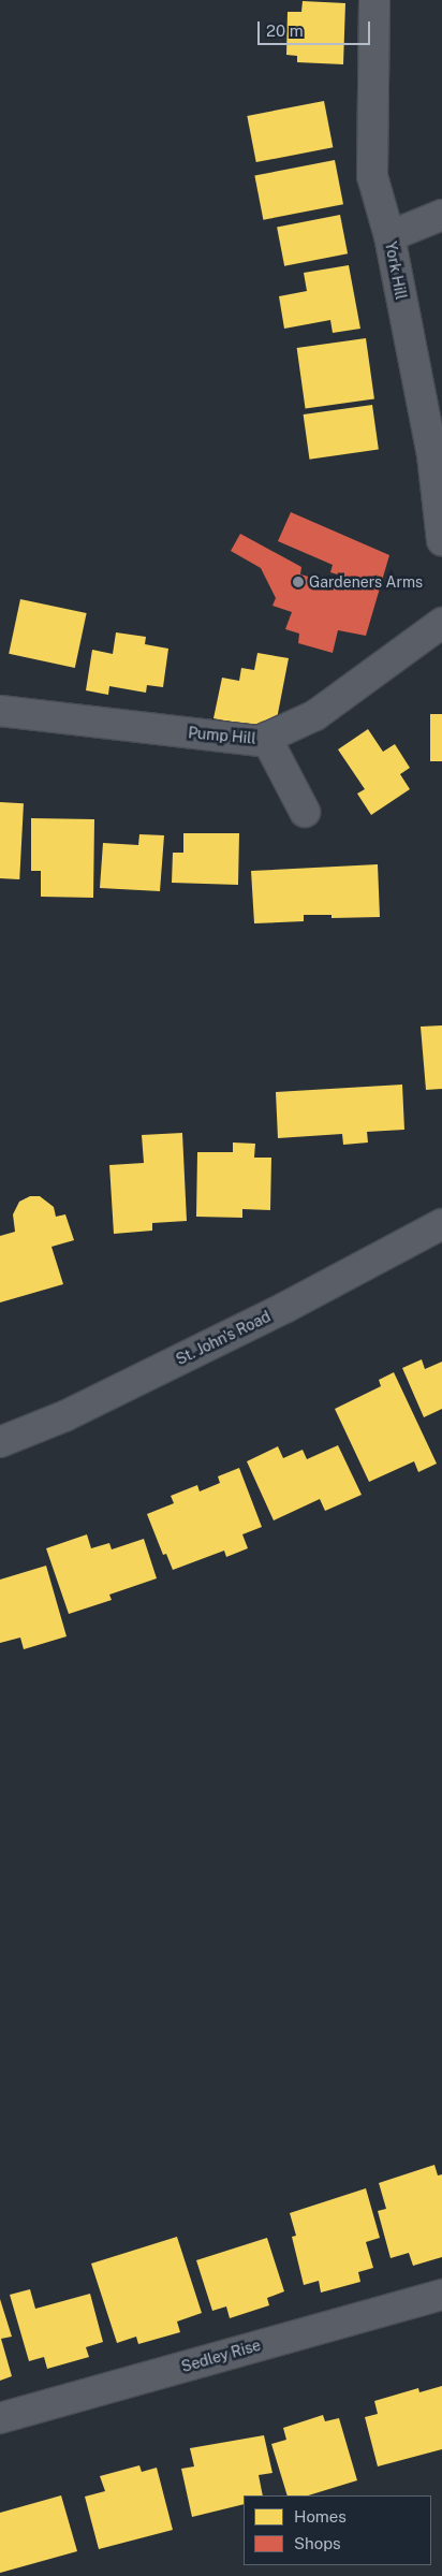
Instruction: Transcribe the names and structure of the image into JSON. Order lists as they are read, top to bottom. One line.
{"streets":{"street":["York Hill","Pump Hill","St. John's Road","Sedley Rise"]},"places":["Gardeners Arms"],"legend":["Homes","Shops"],"scale_bar":"20 m"}
